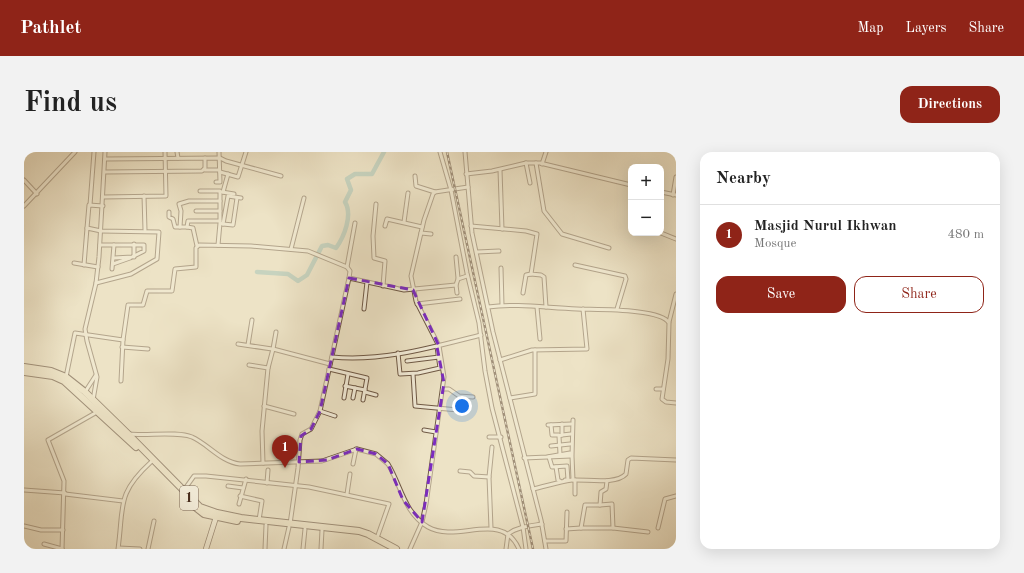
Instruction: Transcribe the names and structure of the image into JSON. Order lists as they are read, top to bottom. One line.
{"streets":{"highway":["1"]},"page":{"header":"Pathlet","nav":["Map","Layers","Share"],"buttons":["Directions",["Save","Share"]],"title":"Find us","heading":"Nearby","map_buttons":["+","−"],"list":[{"mark":"1","name":"Masjid Nurul Ikhwan","note":"Mosque","value":"480 m"}],"pins":"1"}}
